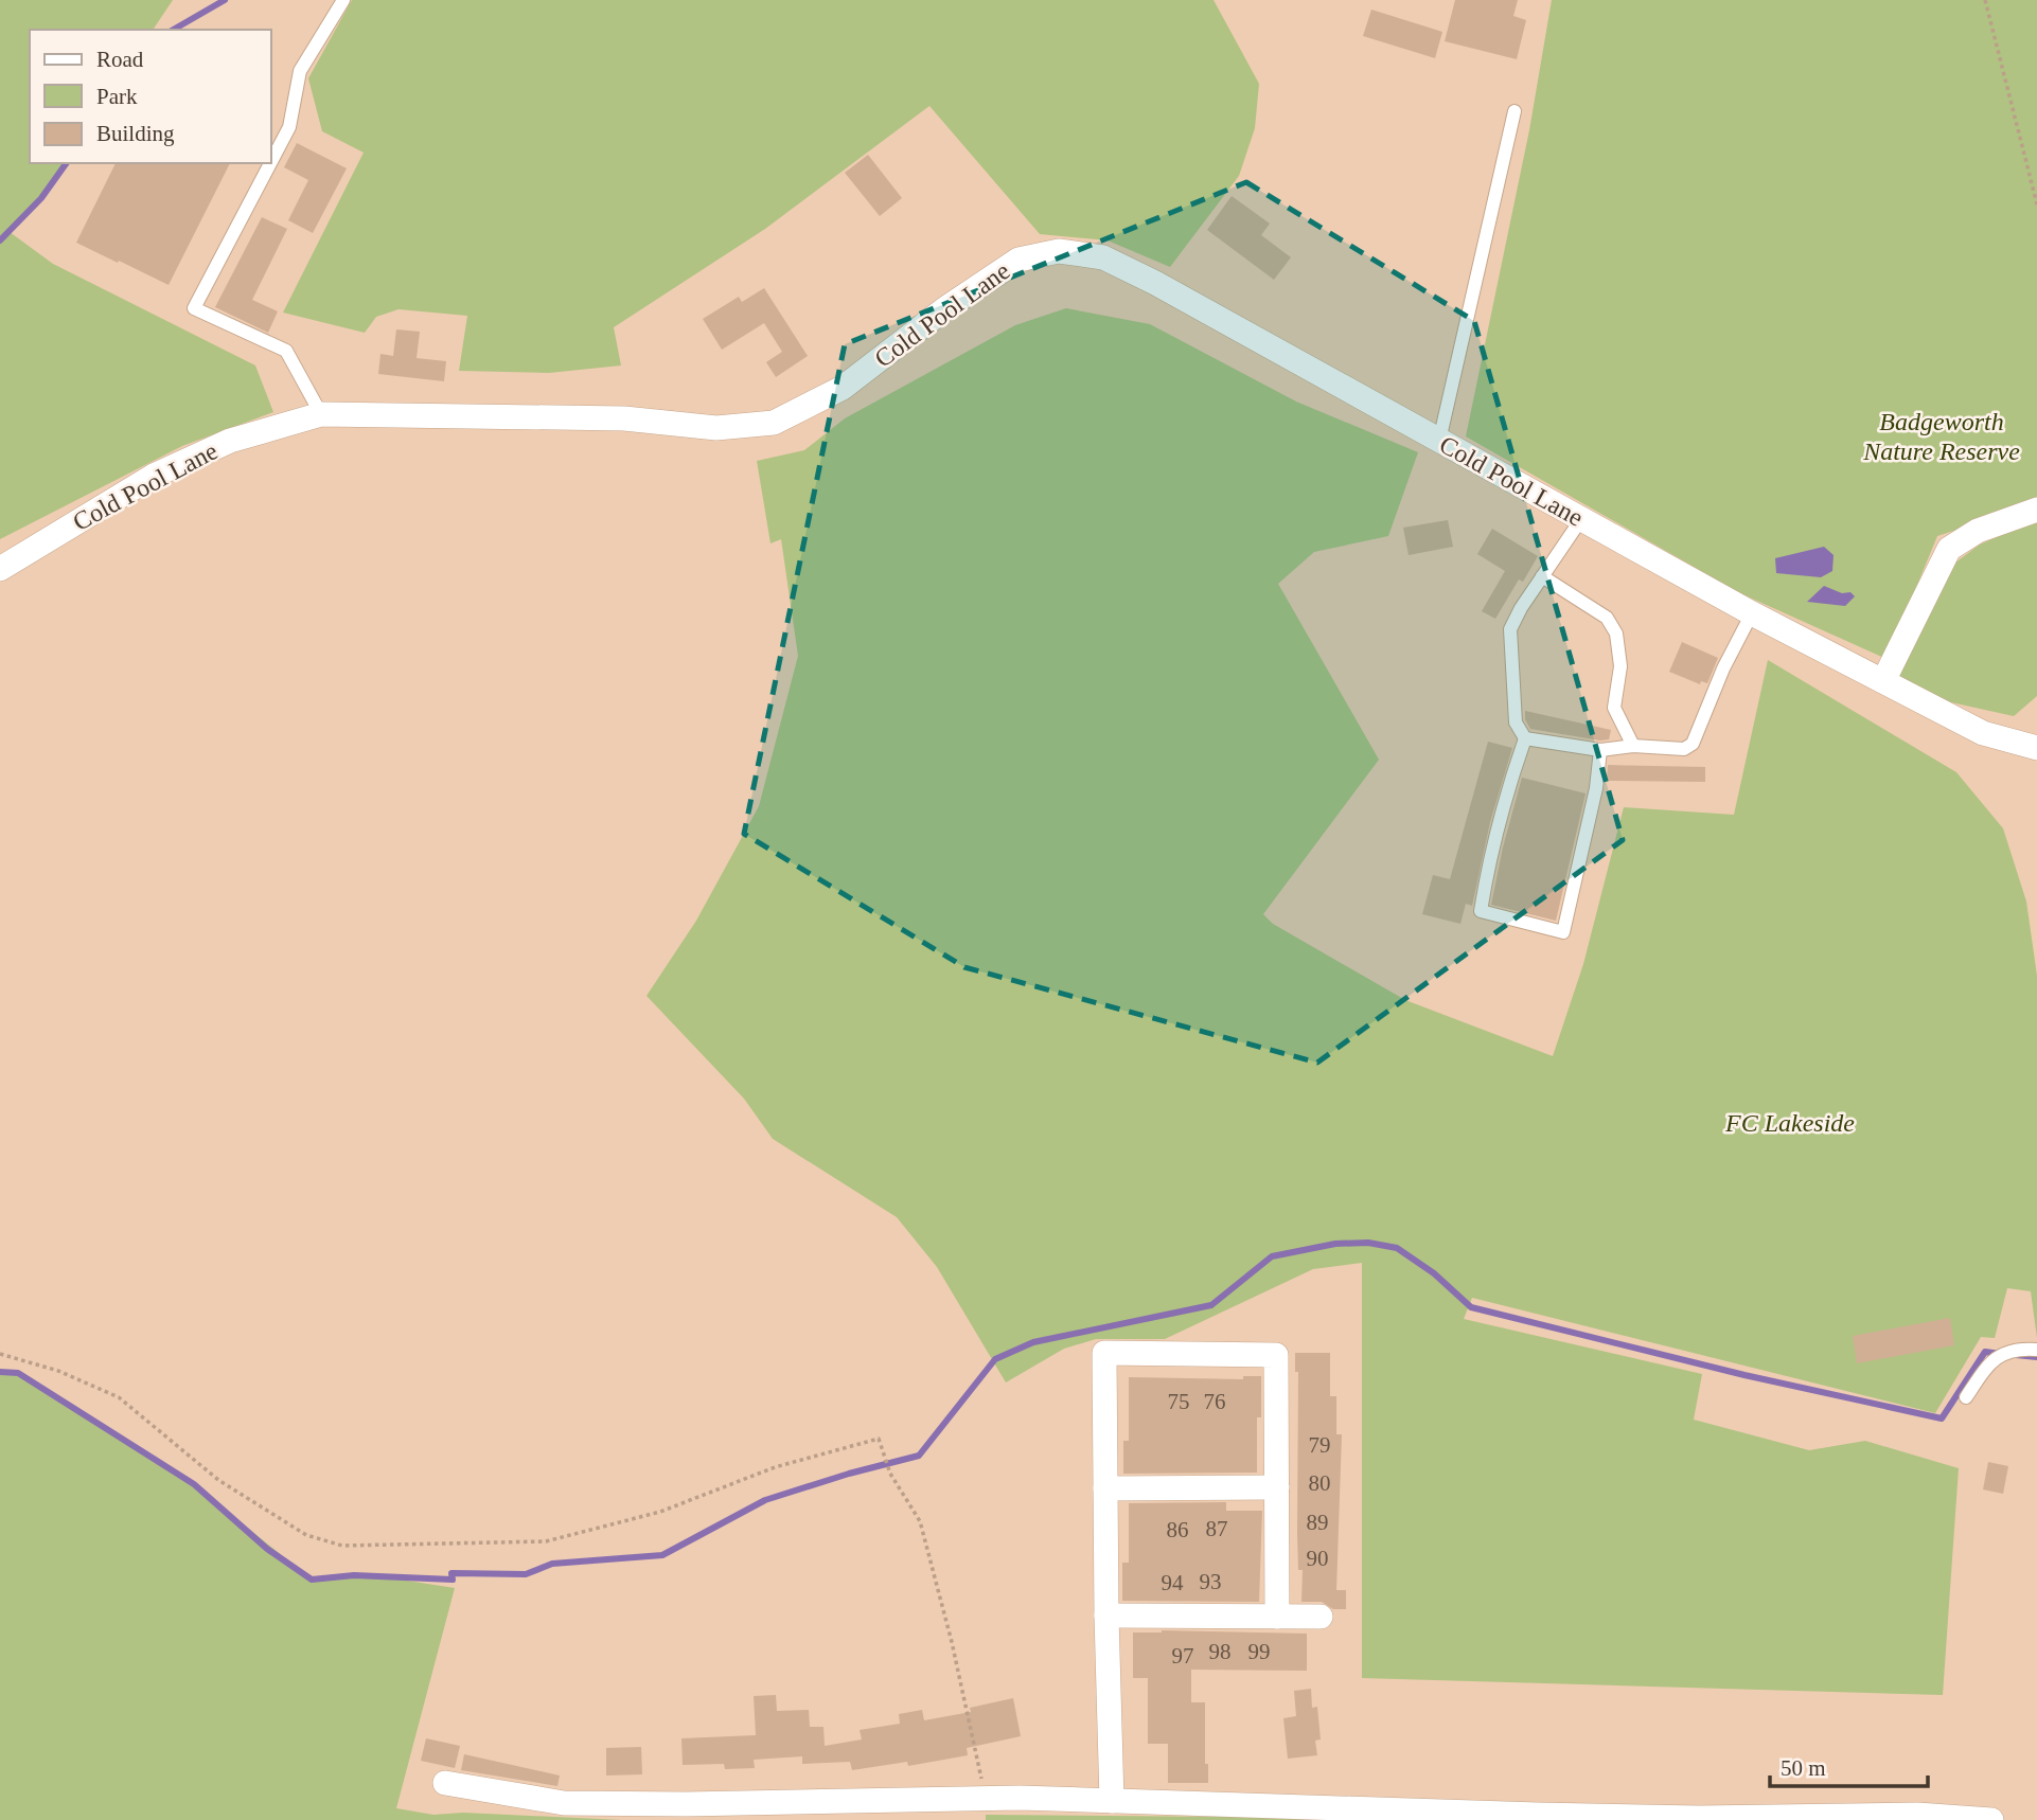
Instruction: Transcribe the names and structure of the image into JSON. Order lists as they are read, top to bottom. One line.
{"streets":{"street":["Cold Pool Lane"]},"parks":["Badgeworth Nature Reserve","FC Lakeside"],"house_numbers":["75","76","79","80","89","87","86","90","93","94","98","99","97"],"legend":["Road","Park","Building"],"scale_bar":"50 m"}
